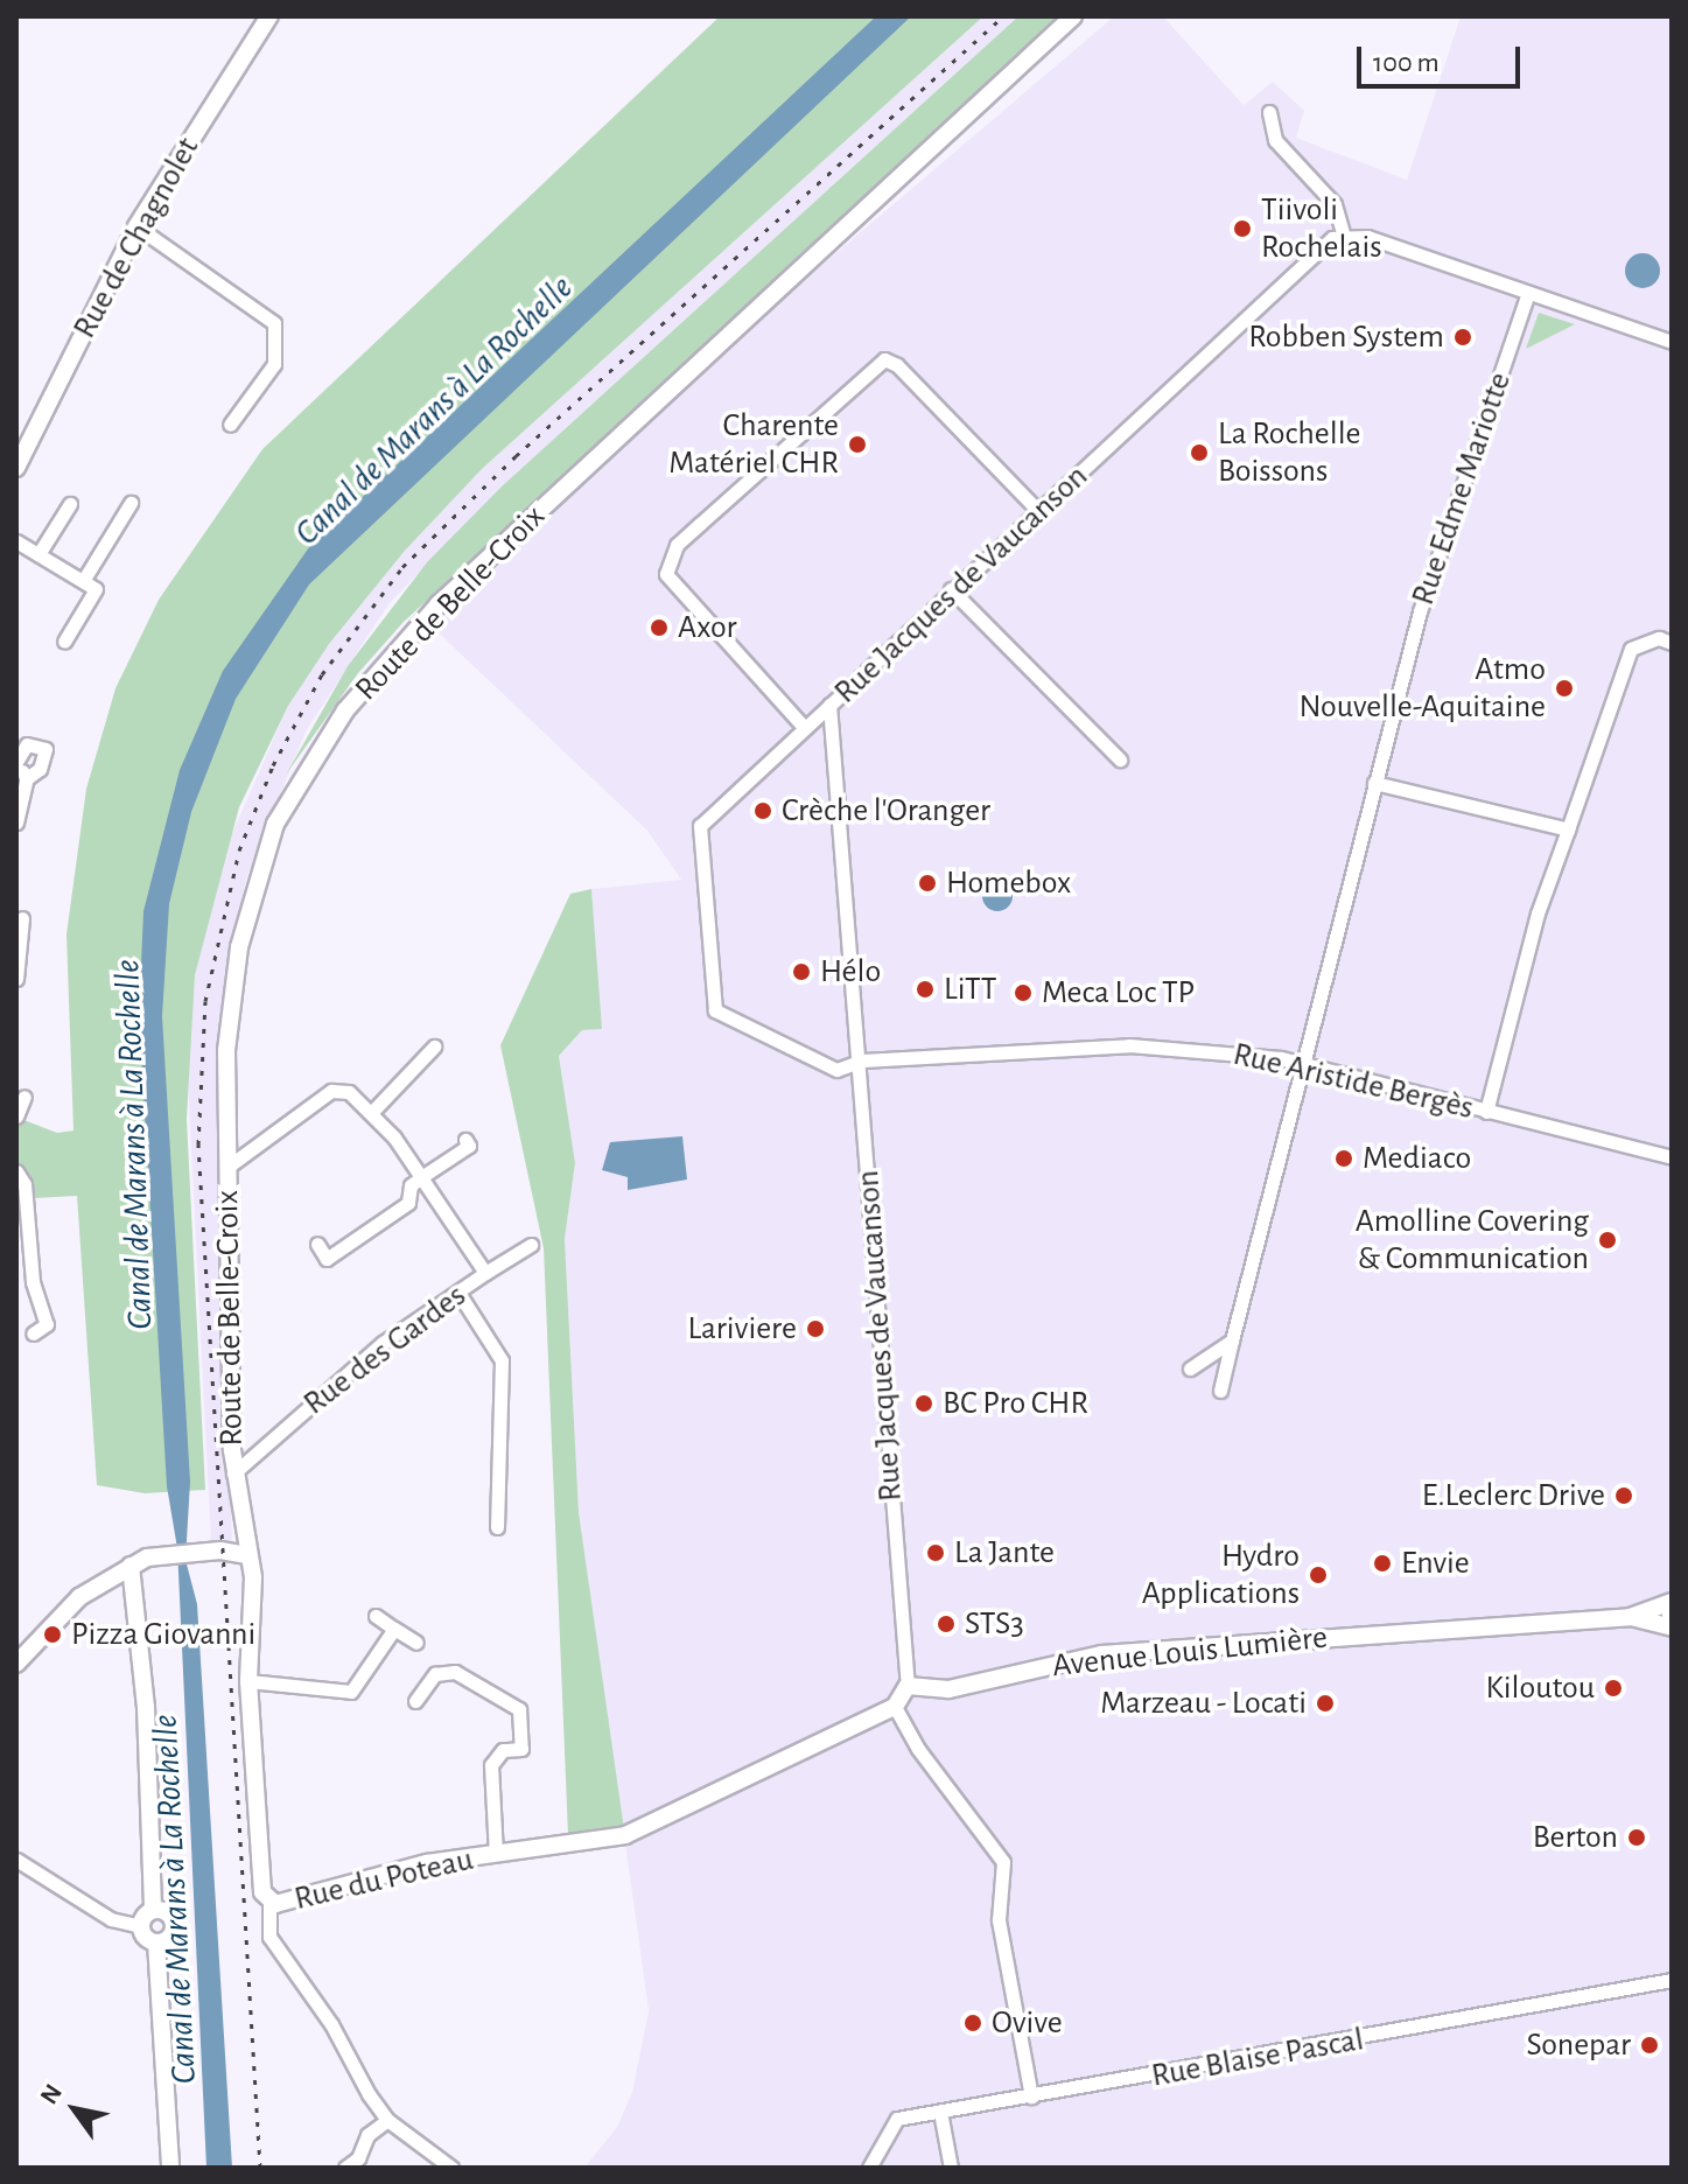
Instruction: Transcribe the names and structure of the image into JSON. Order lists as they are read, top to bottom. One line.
{"streets":{"street":["Rue de Chagnolet","Rue Edme Mariotte","Rue Jacques de Vaucanson","Route de Belle-Croix","Rue Aristide Bergès","Rue des Gardes","Avenue Louis Lumière","Rue du Poteau","Rue Blaise Pascal"]},"crossings":[["Rue Edme Mariotte","Rue Aristide Bergès"],["Rue Jacques de Vaucanson","Rue Aristide Bergès"],["Rue Jacques de Vaucanson","Avenue Louis Lumière"],["Route de Belle-Croix","Rue des Gardes"],["Route de Belle-Croix","Rue du Poteau"]],"water":["Canal de Marans à La Rochelle"],"places":["Tiivoli Rochelais","Robben System","Charente Matériel CHR","La Rochelle Boissons","Axor","Atmo Nouvelle-Aquitaine","Crèche l'Oranger","Homebox","Hélo","LiTT","Meca Loc TP","Mediaco","Amolline Covering & Communication","Lariviere","BC Pro CHR","E.Leclerc Drive","La Jante","Envie","Hydro Applications","STS3","Pizza Giovanni","Kiloutou","Marzeau - Locati","Berton","Ovive","Sonepar"],"scale_bar":"100 m","north":"top left"}
